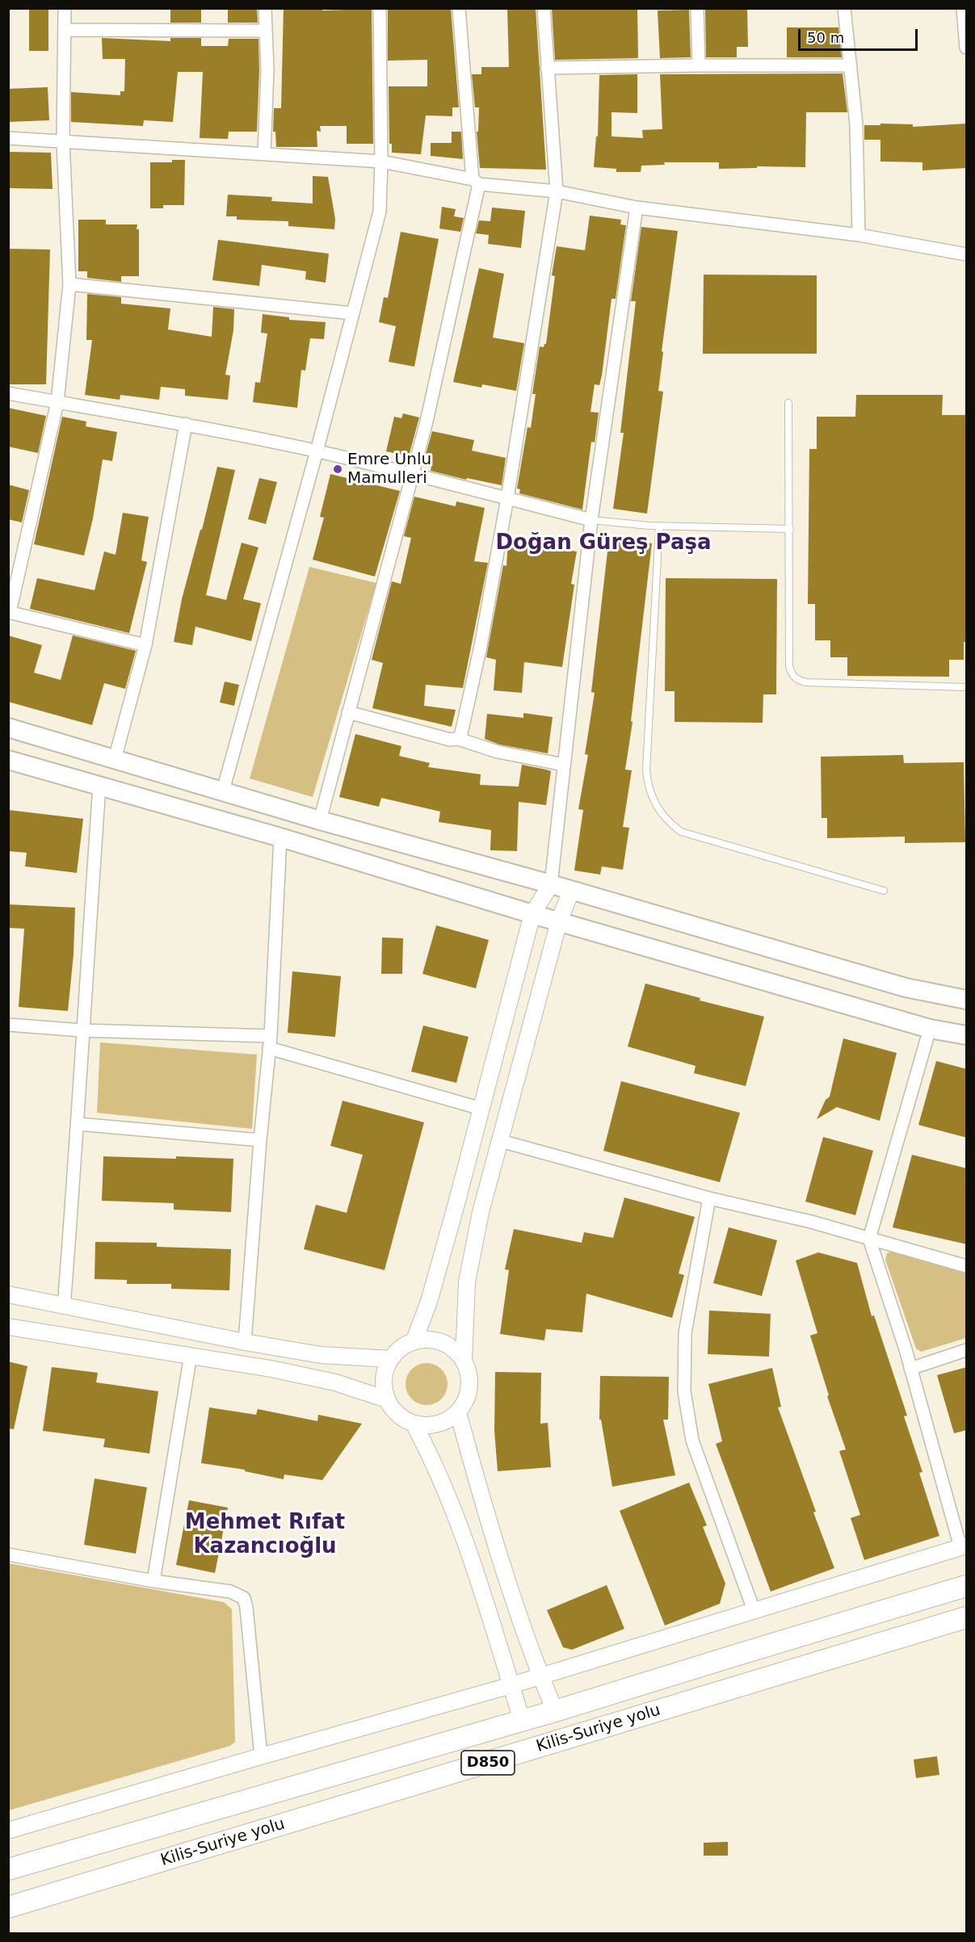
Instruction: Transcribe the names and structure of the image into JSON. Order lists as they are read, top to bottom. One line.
{"streets":{"highway":["Kilis-Suriye yolu","D850"]},"districts":["Doğan Güreş Paşa","Mehmet Rıfat Kazancıoğlu"],"places":["Emre Unlu Mamulleri"],"scale_bar":"50 m"}
